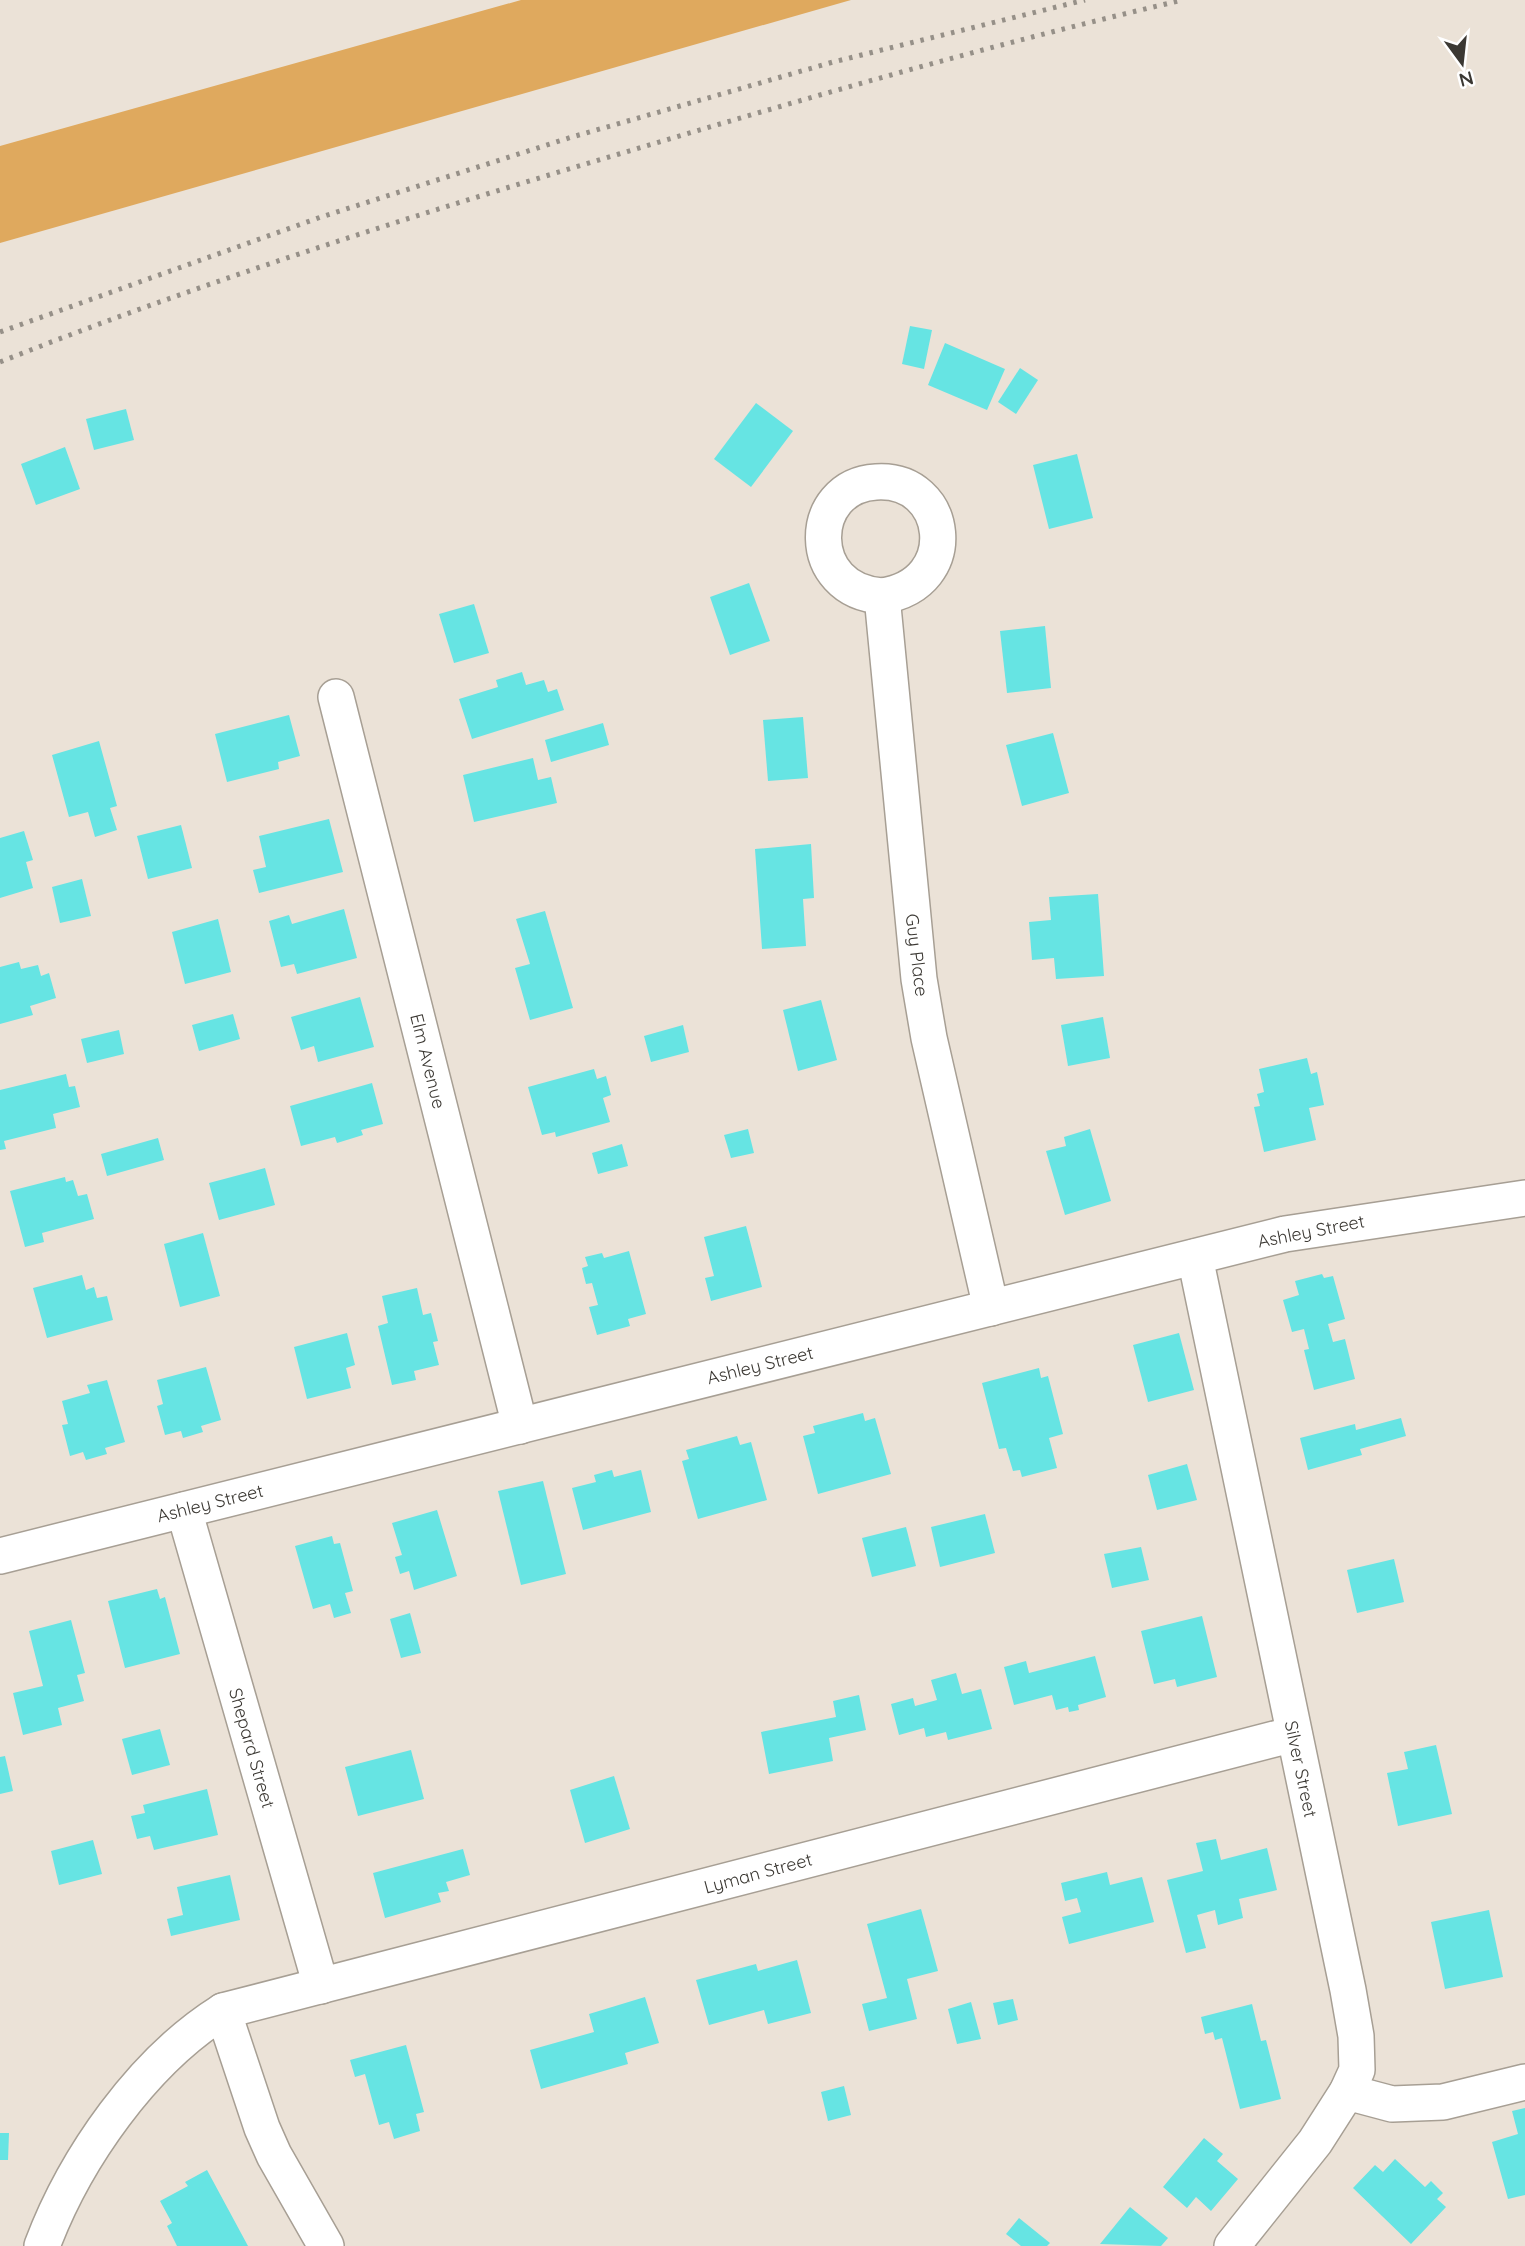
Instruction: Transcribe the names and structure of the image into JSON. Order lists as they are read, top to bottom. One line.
{"streets":{"street":["Guy Place","Elm Avenue","Ashley Street","Shepard Street","Silver Street","Lyman Street"]},"crossings":[["Guy Place","Ashley Street"],["Elm Avenue","Ashley Street"],["Ashley Street","Shepard Street"],["Ashley Street","Silver Street"],["Shepard Street","Lyman Street"],["Silver Street","Lyman Street"]],"north":"bottom"}
